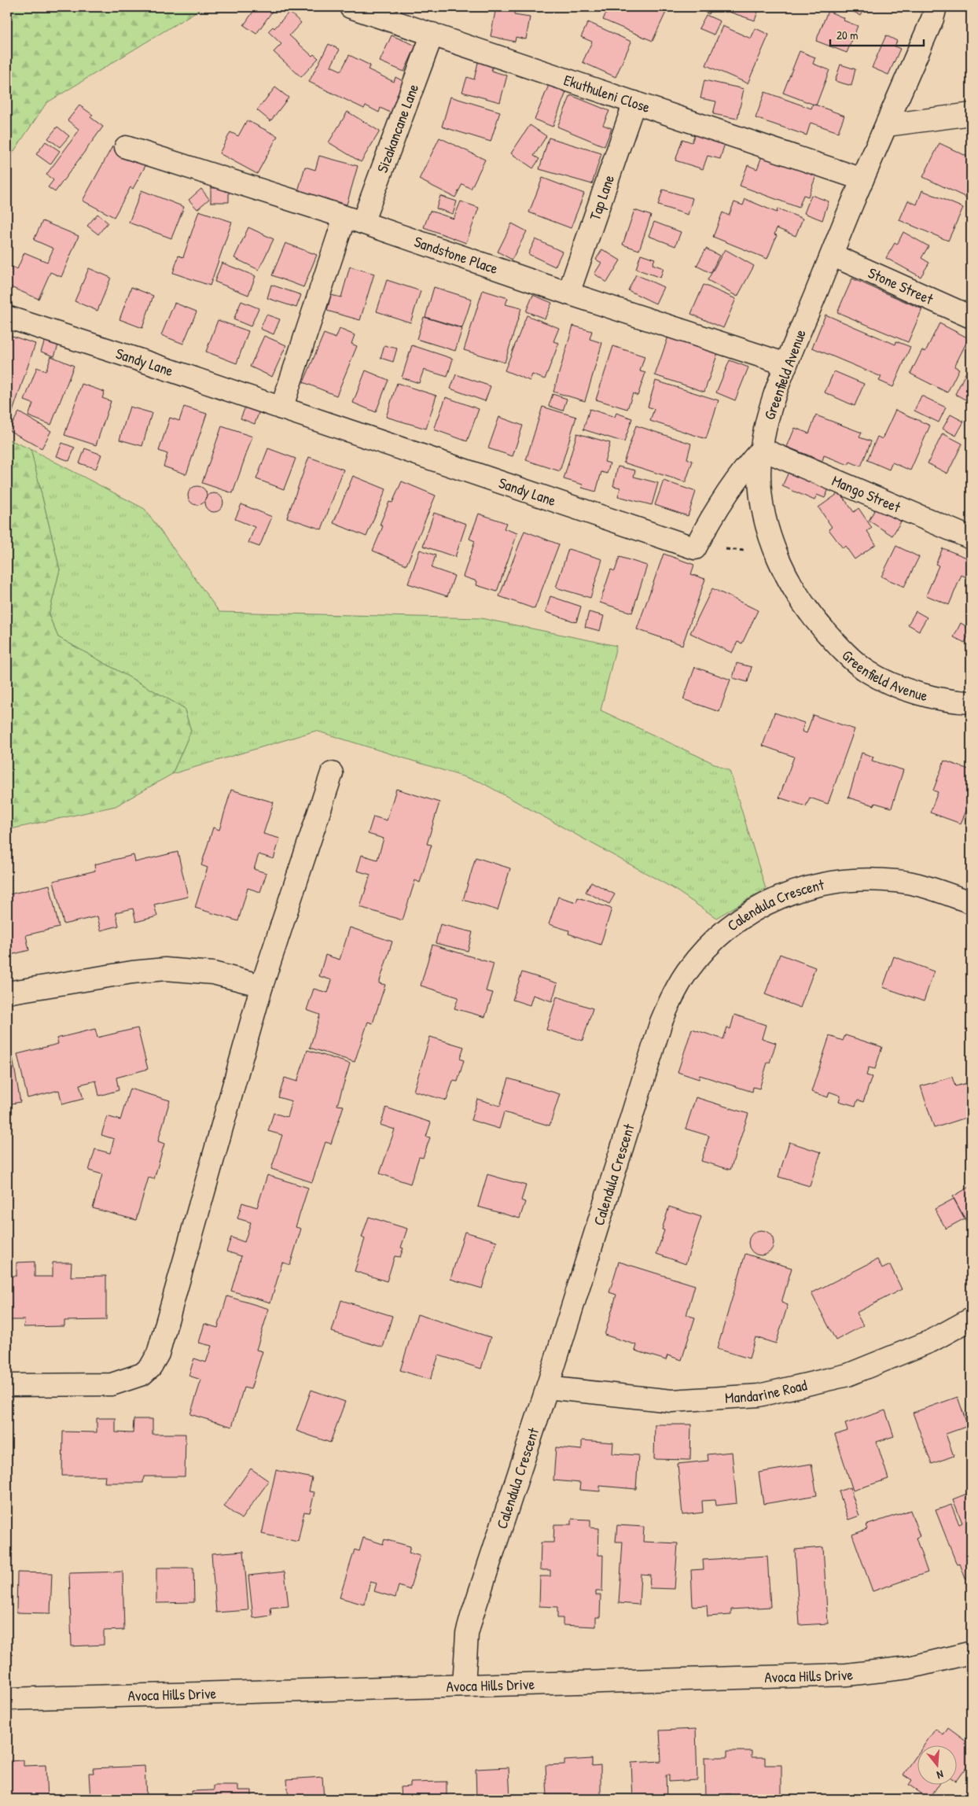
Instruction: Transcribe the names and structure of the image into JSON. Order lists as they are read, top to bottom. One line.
{"streets":{"street":["Ekuthuleni Close","Sizakancane Lane","Tap Lane","Sandstone Place","Stone Street","Sandy Lane","Greenfield Avenue","Mango Street","Calendula Crescent","Mandarine Road","Avoca Hills Drive"]},"crossings":[["Ekuthuleni Close","Sizakancane Lane"],["Ekuthuleni Close","Tap Lane"],["Ekuthuleni Close","Greenfield Avenue"],["Sizakancane Lane","Sandstone Place"],["Tap Lane","Sandstone Place"],["Sandstone Place","Greenfield Avenue"],["Stone Street","Greenfield Avenue"],["Greenfield Avenue","Mango Street"],["Calendula Crescent","Mandarine Road"],["Calendula Crescent","Avoca Hills Drive"]],"scale_bar":"20 m","north":"bottom"}
